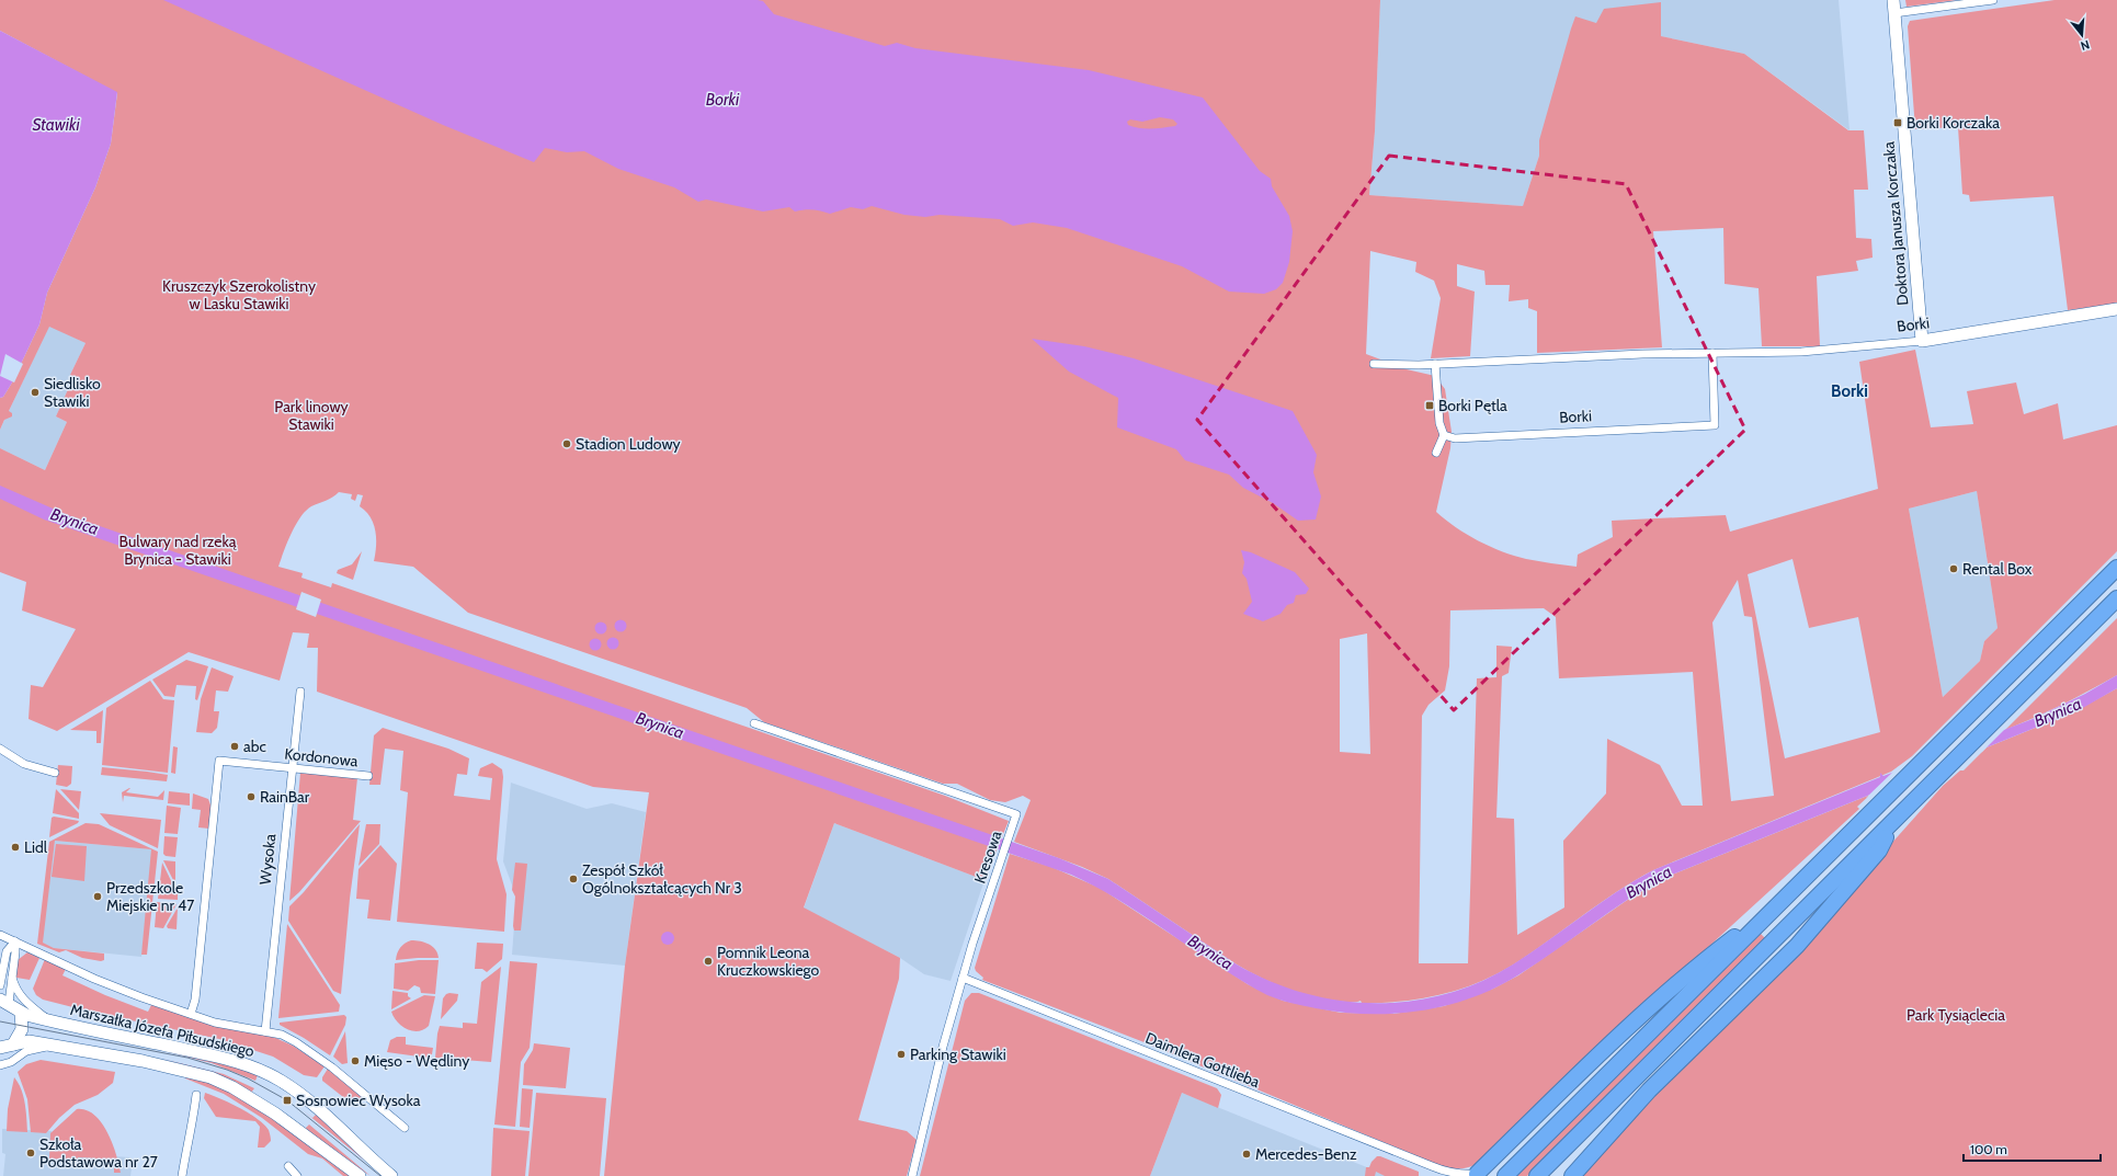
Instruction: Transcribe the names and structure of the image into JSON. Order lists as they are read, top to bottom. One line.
{"streets":{"main road":["Doktora Janusza Korczaka","Borki","Marszałka Józefa Piłsudskiego"],"street":["Kordonowa","Kresowa","Wysoka","Daimlera Gottlieba"]},"crossings":[["Doktora Janusza Korczaka","Borki"],["Kordonowa","Wysoka"],["Kordonowa","Marszałka Józefa Piłsudskiego"],["Kresowa","Daimlera Gottlieba"],["Wysoka","Marszałka Józefa Piłsudskiego"]],"districts":["Borki"],"water":["Borki","Stawiki","Brynica"],"parks":["Kruszczyk Szerokolistny w Lasku Stawiki","Park linowy Stawiki","Bulwary nad rzeką Brynica - Stawiki","Park Tysiąclecia"],"places":{"transit":["Borki Korczaka","Borki Pętla","Sosnowiec Wysoka"],"other":["Siedlisko Stawiki","Stadion Ludowy","Rental Box","abc","RainBar","Lidl","Zespół Szkół Ogólnokształcących Nr 3","Przedszkole Miejskie nr 47","Pomnik Leona Kruczkowskiego","Parking Stawiki","Mięso - Wędliny","Szkoła Podstawowa nr 27","Mercedes-Benz"]},"scale_bar":"100 m","north":"bottom"}
